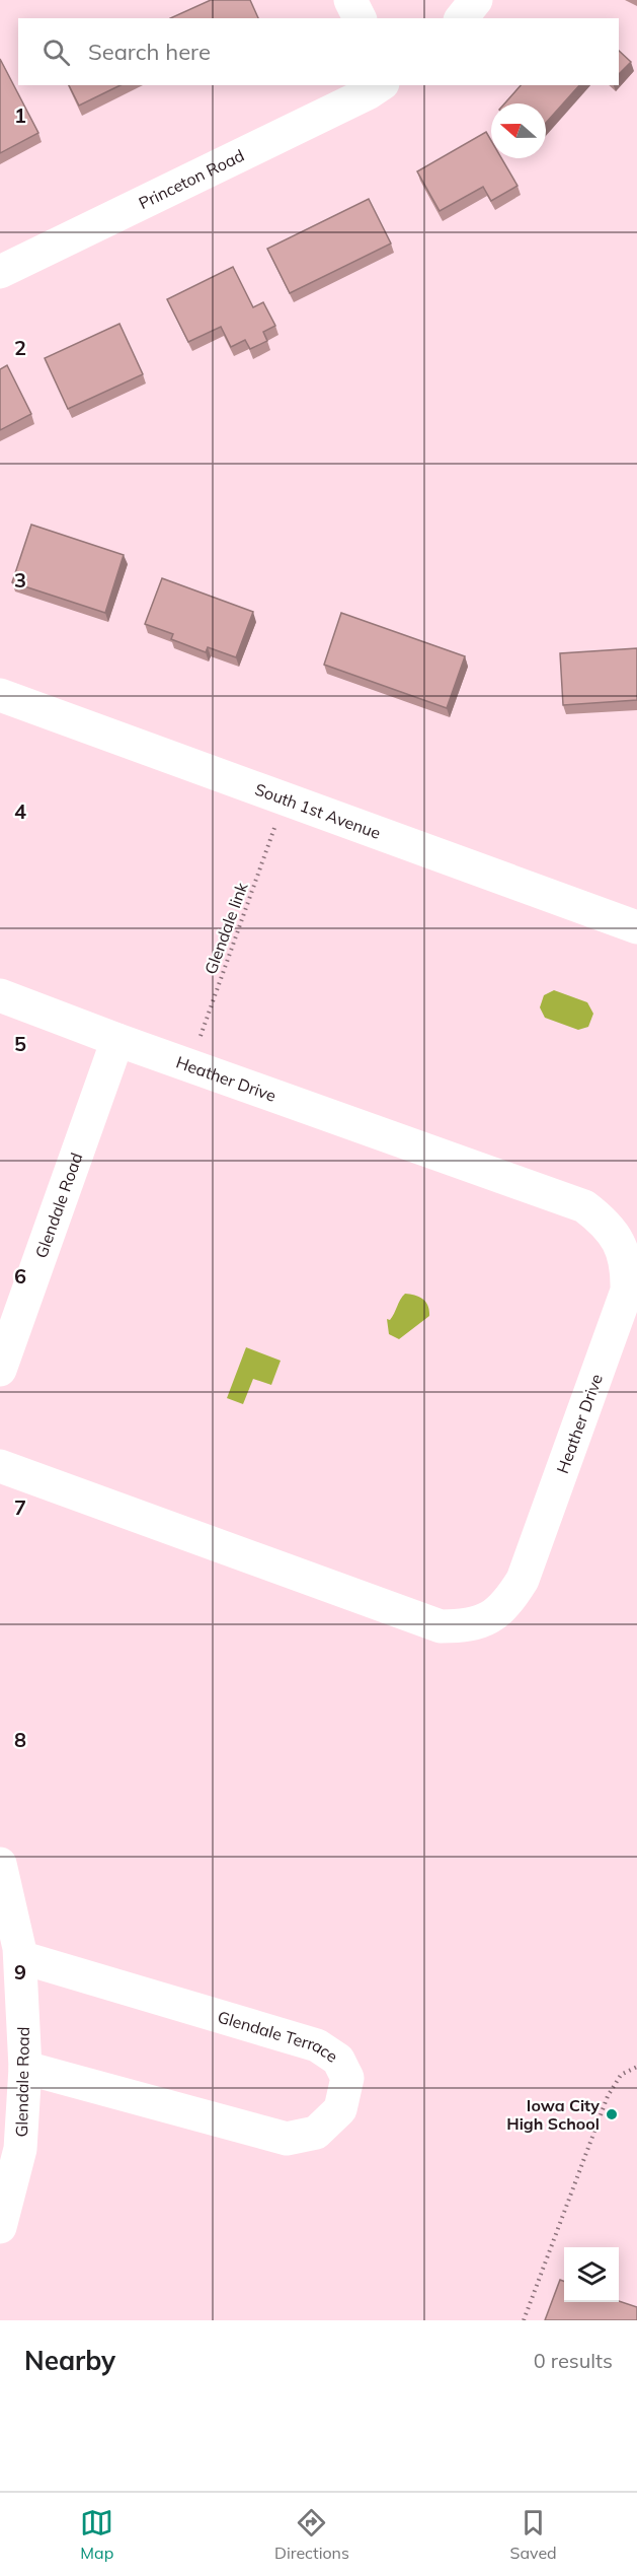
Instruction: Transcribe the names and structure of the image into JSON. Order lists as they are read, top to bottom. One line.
{"streets":{"street":["Princeton Road","South 1st Avenue","Heather Drive","Glendale Road","Glendale Terrace"],"path":["Glendale link"]},"crossings":[["South 1st Avenue","Glendale link"],["Glendale link","Heather Drive"],["Heather Drive","Glendale Road"],["Glendale Road","Glendale Terrace"]],"places":["Iowa City High School"],"north":"left","page":{"search":"Search here","heading":["Nearby","0 results"],"nav":["Map","Directions","Saved"]},"grid":{"rows":["1","2","3","4","5","6","7","8","9"]}}
